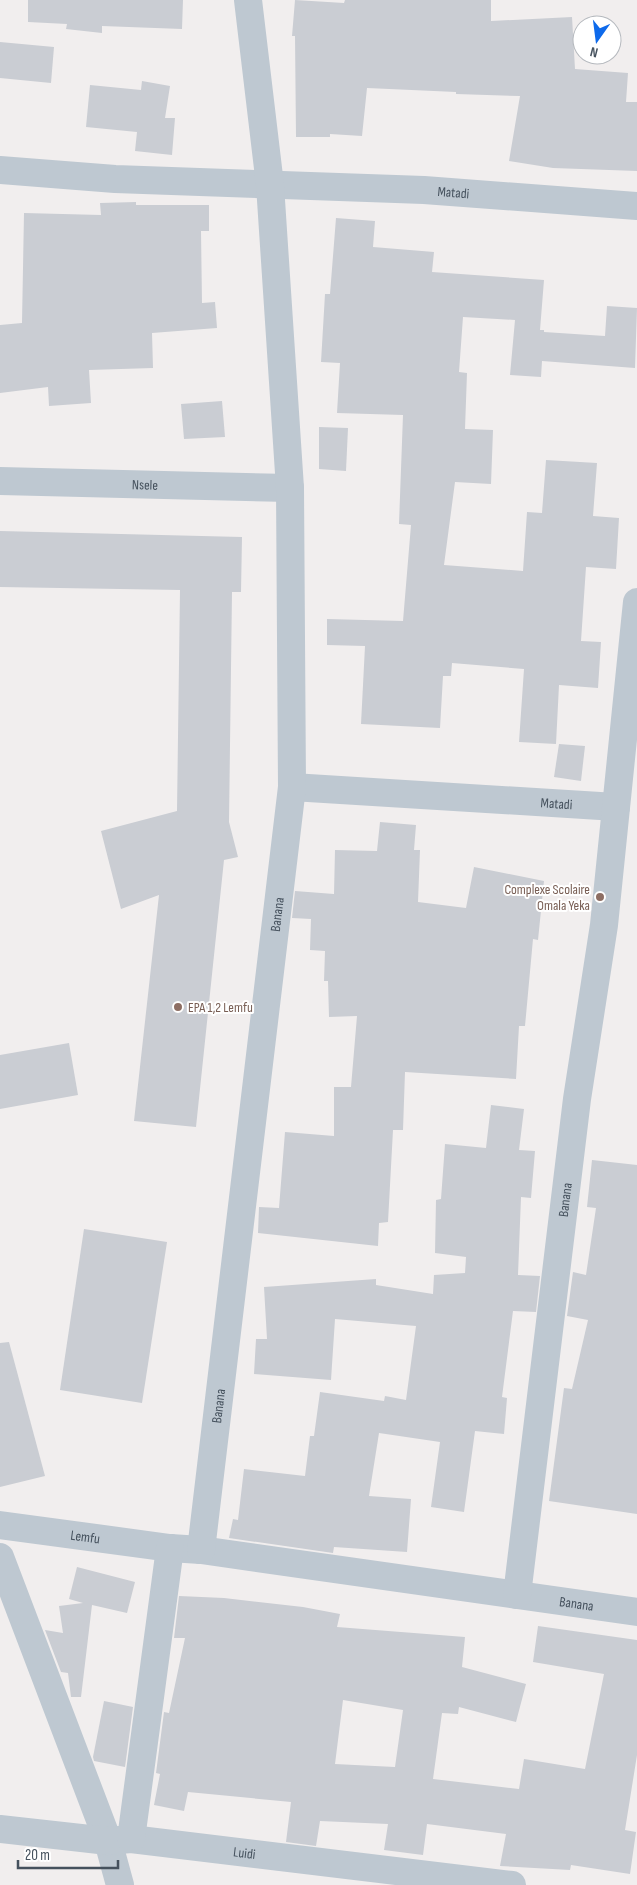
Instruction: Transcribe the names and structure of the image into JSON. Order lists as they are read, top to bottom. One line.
{"streets":{"street":["Matadi","Nsele","Banana","Lemfu","Luidi"]},"crossings":[["Matadi","Banana"],["Nsele","Banana"],["Banana","Lemfu"]],"places":["Complexe Scolaire Omala Yeka","EPA 1,2 Lemfu"],"scale_bar":"20 m","north":"bottom"}
